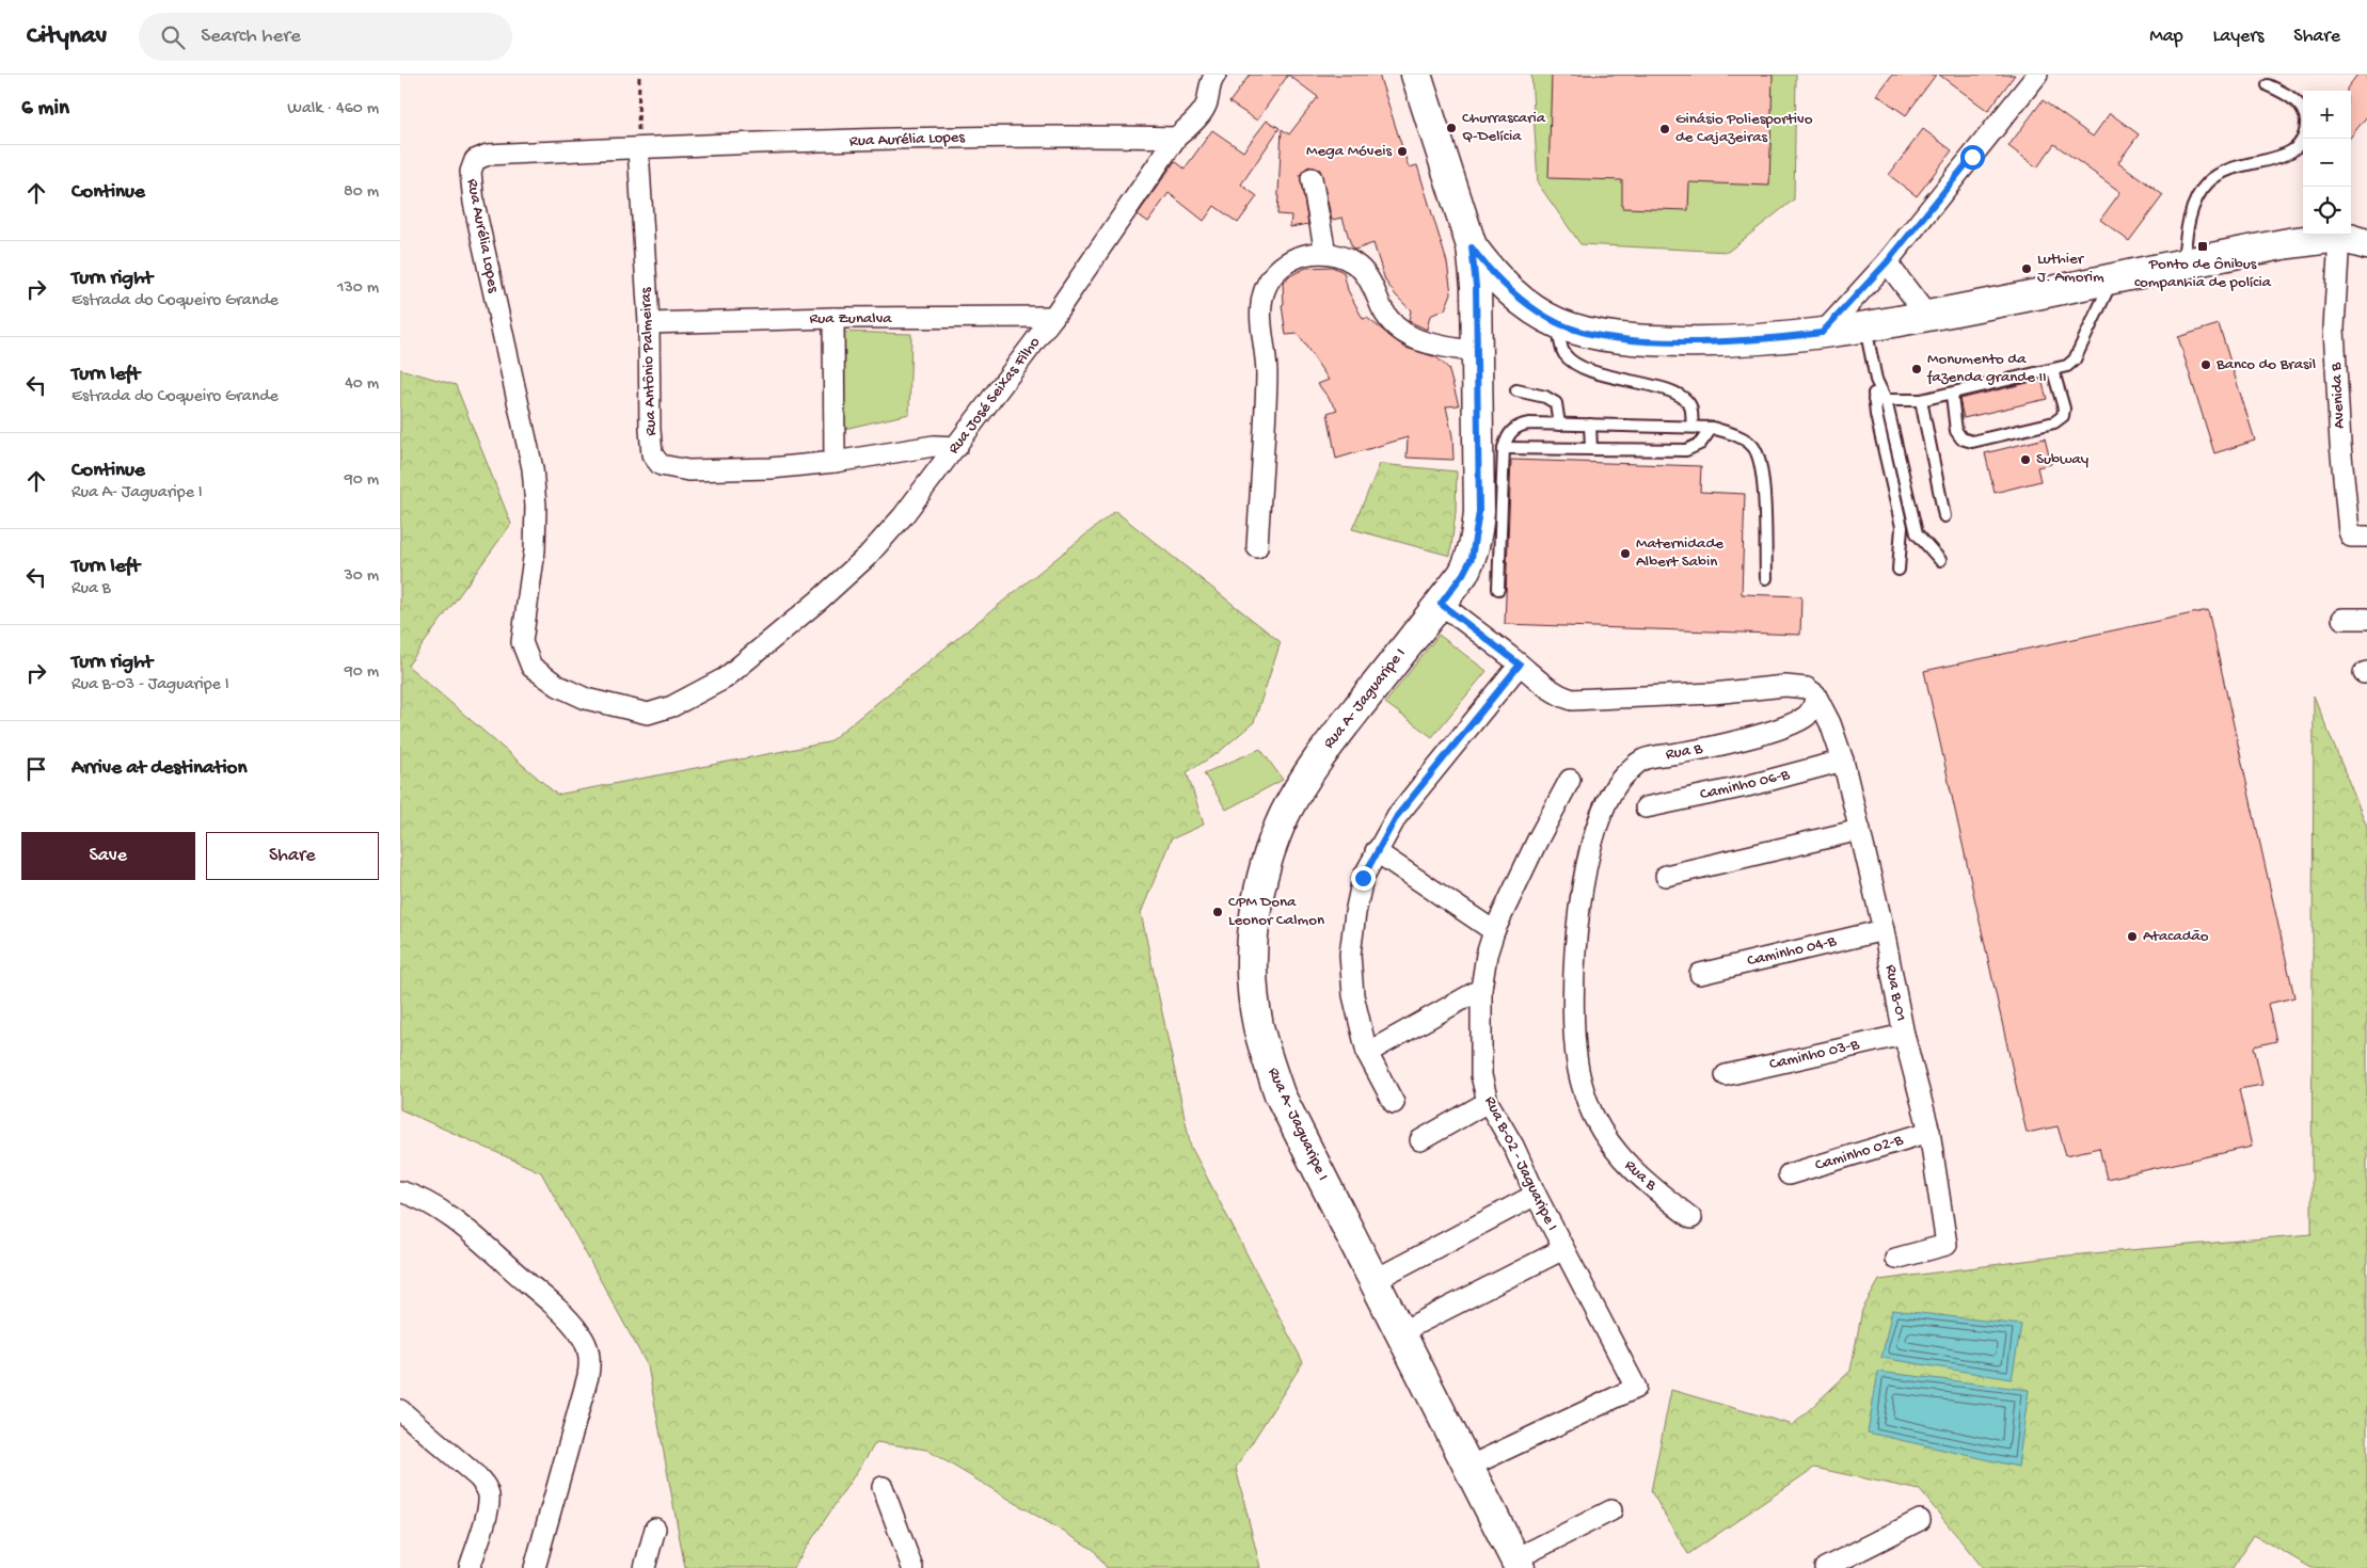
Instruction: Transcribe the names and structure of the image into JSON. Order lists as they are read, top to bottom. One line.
{"streets":{"main road":["Rua A- Jaguaripe I"],"street":["Rua Aurélia Lopes","Rua Zunalva","Rua Antônio Palmeiras","Rua José Seixas Filho","Avenida B","Rua B","Caminho 06-B","Caminho 04-B","Rua B-01","Caminho 03-B","Caminho 02-B","Rua B-02 - Jaguaripe I"]},"crossings":[["Rua Aurélia Lopes","Rua Antônio Palmeiras"],["Rua Aurélia Lopes","Rua José Seixas Filho"],["Rua Zunalva","Rua Antônio Palmeiras"],["Rua Zunalva","Rua José Seixas Filho"],["Rua Antônio Palmeiras","Rua José Seixas Filho"],["Rua A- Jaguaripe I","Rua B-02 - Jaguaripe I"],["Rua B","Rua B-01"],["Caminho 06-B","Rua B-01"],["Caminho 04-B","Rua B-01"],["Rua B-01","Caminho 03-B"],["Rua B-01","Caminho 02-B"]],"places":{"other":["Churrascaria Q-Delícia","Ginásio Poliesportivo de Cajazeiras","Mega Móveis","Luthier J. Amorim","Banco do Brasil","Monumento da fazenda grande II","Subway","Maternidade Albert Sabin","CPM Dona Leonor Calmon","Atacadão"],"transit":["Ponto de Ônibus companhia de polícia"]},"page":{"header":"Citynav","search":"Search here","nav":["Map","Layers","Share"],"heading":["6 min","Walk · 460 m"],"map_buttons":["+","−"],"list":[["Continue","80 m"],["Turn right","Estrada do Coqueiro Grande","130 m"],["Turn left","Estrada do Coqueiro Grande","40 m"],["Continue","Rua A- Jaguaripe I","90 m"],["Turn left","Rua B","30 m"],["Turn right","Rua B-03 - Jaguaripe I","90 m"],"Arrive at destination"],"buttons":["Save","Share"]}}
